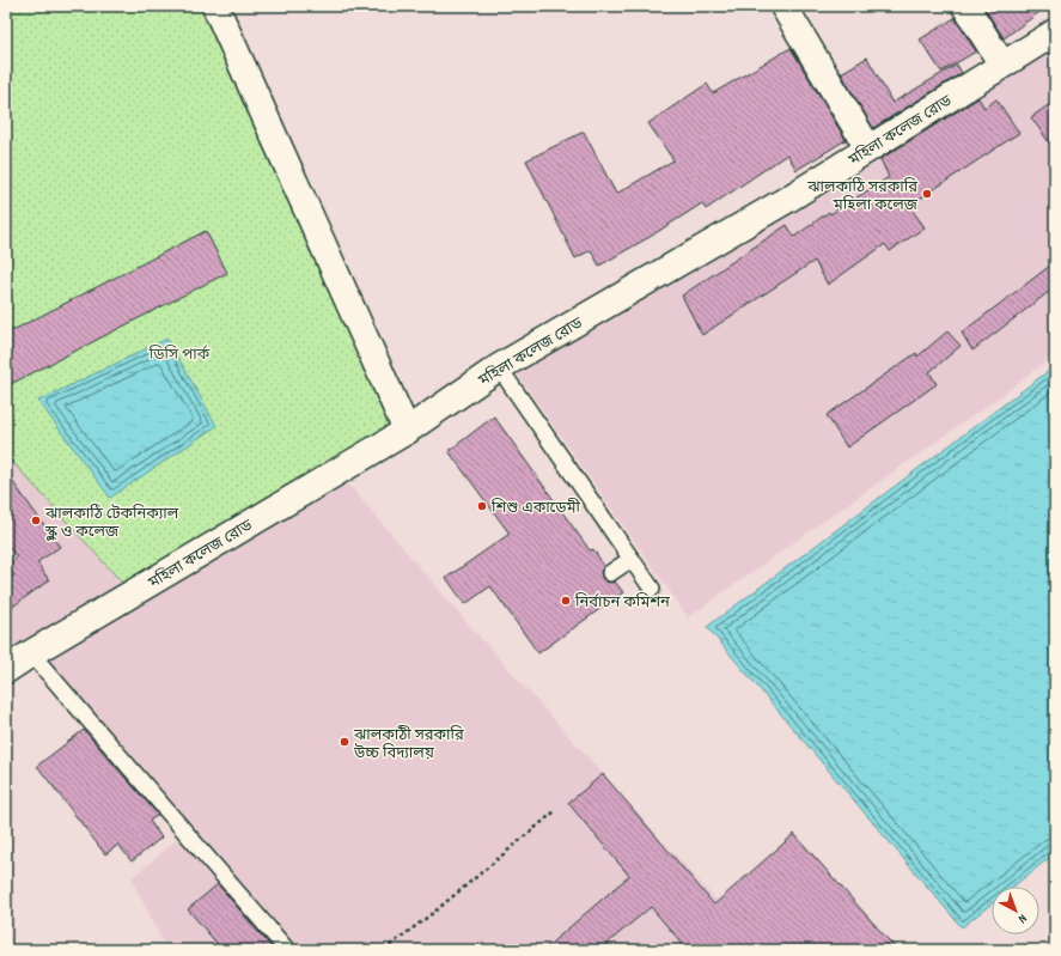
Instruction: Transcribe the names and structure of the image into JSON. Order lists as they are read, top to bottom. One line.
{"streets":{"street":["মহিলা কলেজ রোড"]},"parks":["ডিসি পার্ক"],"places":["ঝালকাঠি সরকারি মহিলা কলেজ","শিশু একাডেমী","ঝালকাঠি টেকনিক্যাল স্কুল ও কলেজ","নির্বাচন কমিশন","ঝালকাঠী সরকারি উচ্চ বিদ্যালয়"],"north":"bottom right"}
